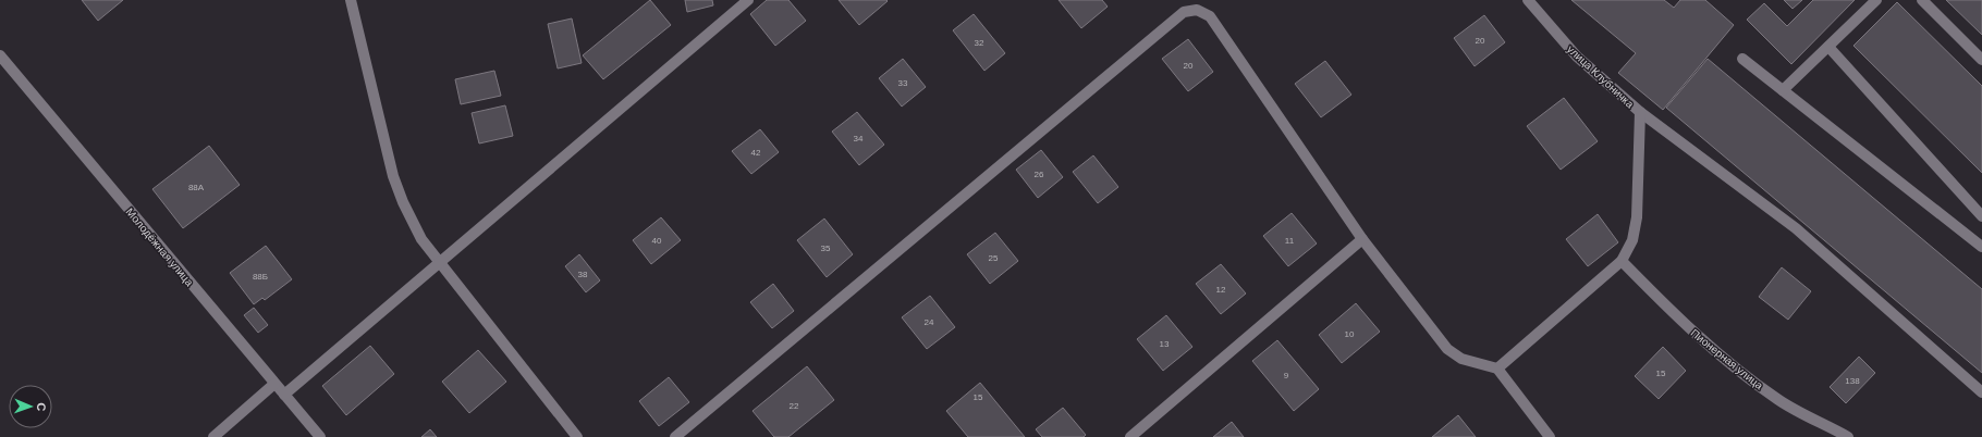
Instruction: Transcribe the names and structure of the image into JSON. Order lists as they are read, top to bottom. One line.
{"streets":{"street":["улица Клубничка","Молодёжная улица","Пионерная улица"]},"house_numbers":["20","32","20","33","34","42","26","88А","40","11","35","25","38","88Б","12","24","10","13","15","9","138","15","22"],"north":"right"}
